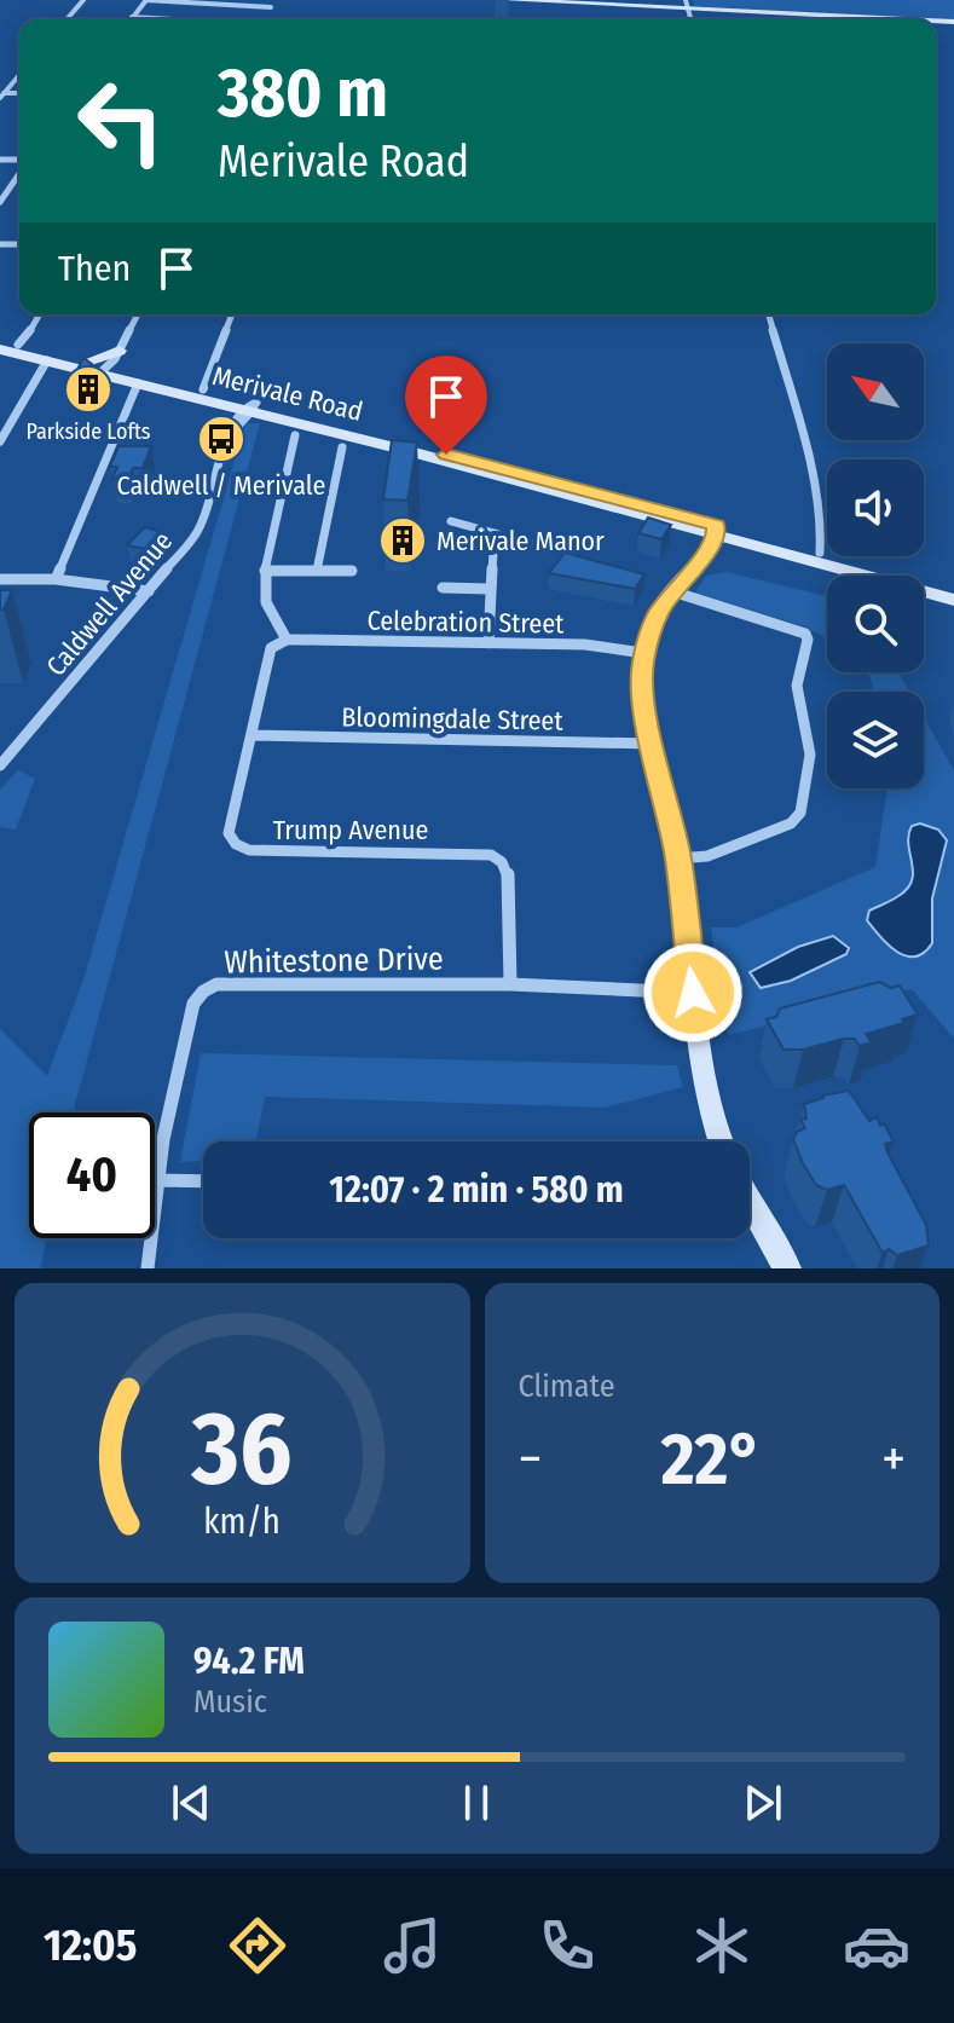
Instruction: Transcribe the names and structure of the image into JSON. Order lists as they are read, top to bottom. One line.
{"streets":{"main road":["Merivale Road"],"street":["Caldwell Avenue","Celebration Street","Bloomingdale Street","Trump Avenue","Whitestone Drive"]},"crossings":[["Merivale Road","Caldwell Avenue"],["Celebration Street","Trump Avenue"],["Bloomingdale Street","Trump Avenue"],["Trump Avenue","Whitestone Drive"]],"places":{"building":["Parkside Lofts","Merivale Manor"],"bus stop":["Caldwell / Merivale"]},"north":"top left","page":{"turn":["380 m","Merivale Road"],"then":"Then","limit":"40","trip":"12:07 · 2 min · 580 m","tile":"Climate","heat":["−","22°","+"],"song":["94.2 FM","Music"],"tabs":"12:05","gauge":["36","km/h"]}}
